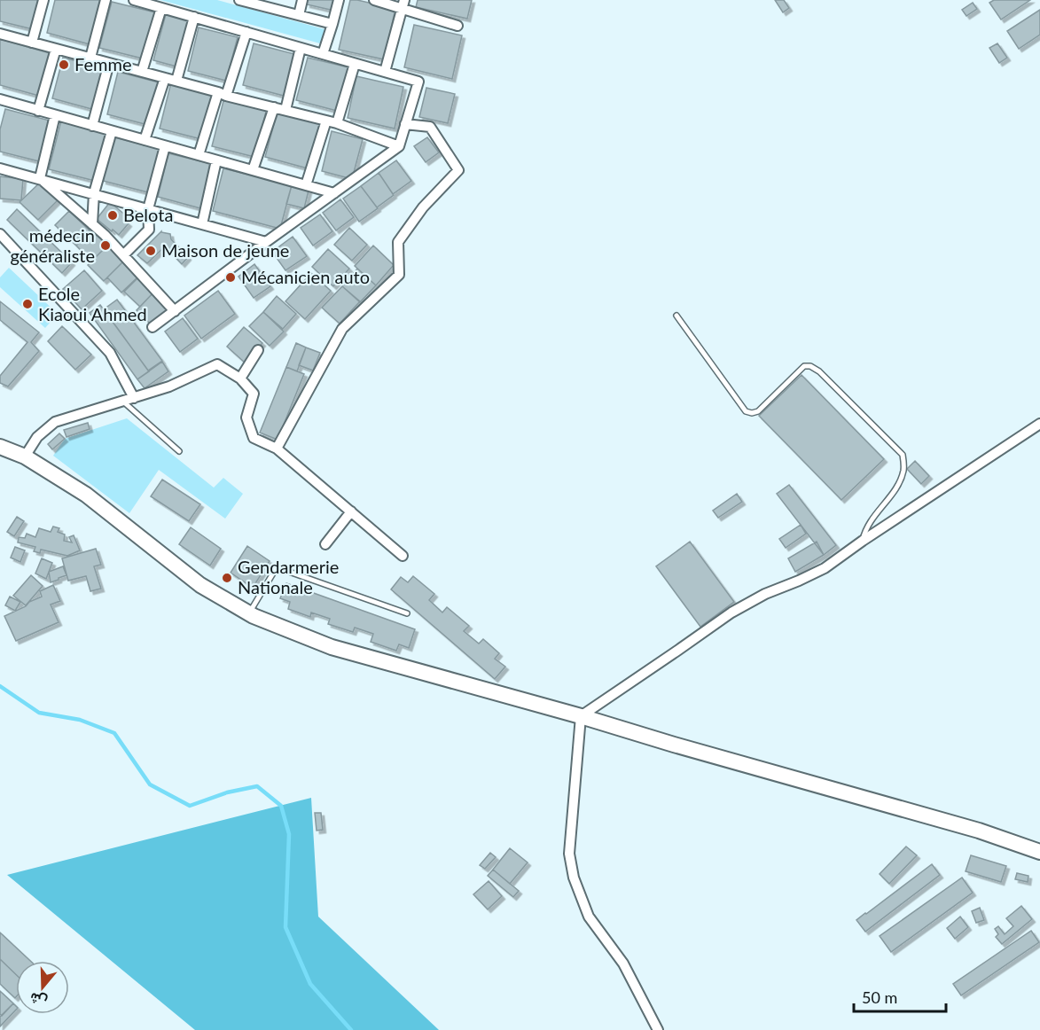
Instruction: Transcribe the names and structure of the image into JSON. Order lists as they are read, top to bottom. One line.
{"places":["Femme","Belota","médecin généraliste","Maison de jeune","Mécanicien auto","Ecole Kiaoui Ahmed","Gendarmerie Nationale"],"scale_bar":"50 m","north":"bottom"}
